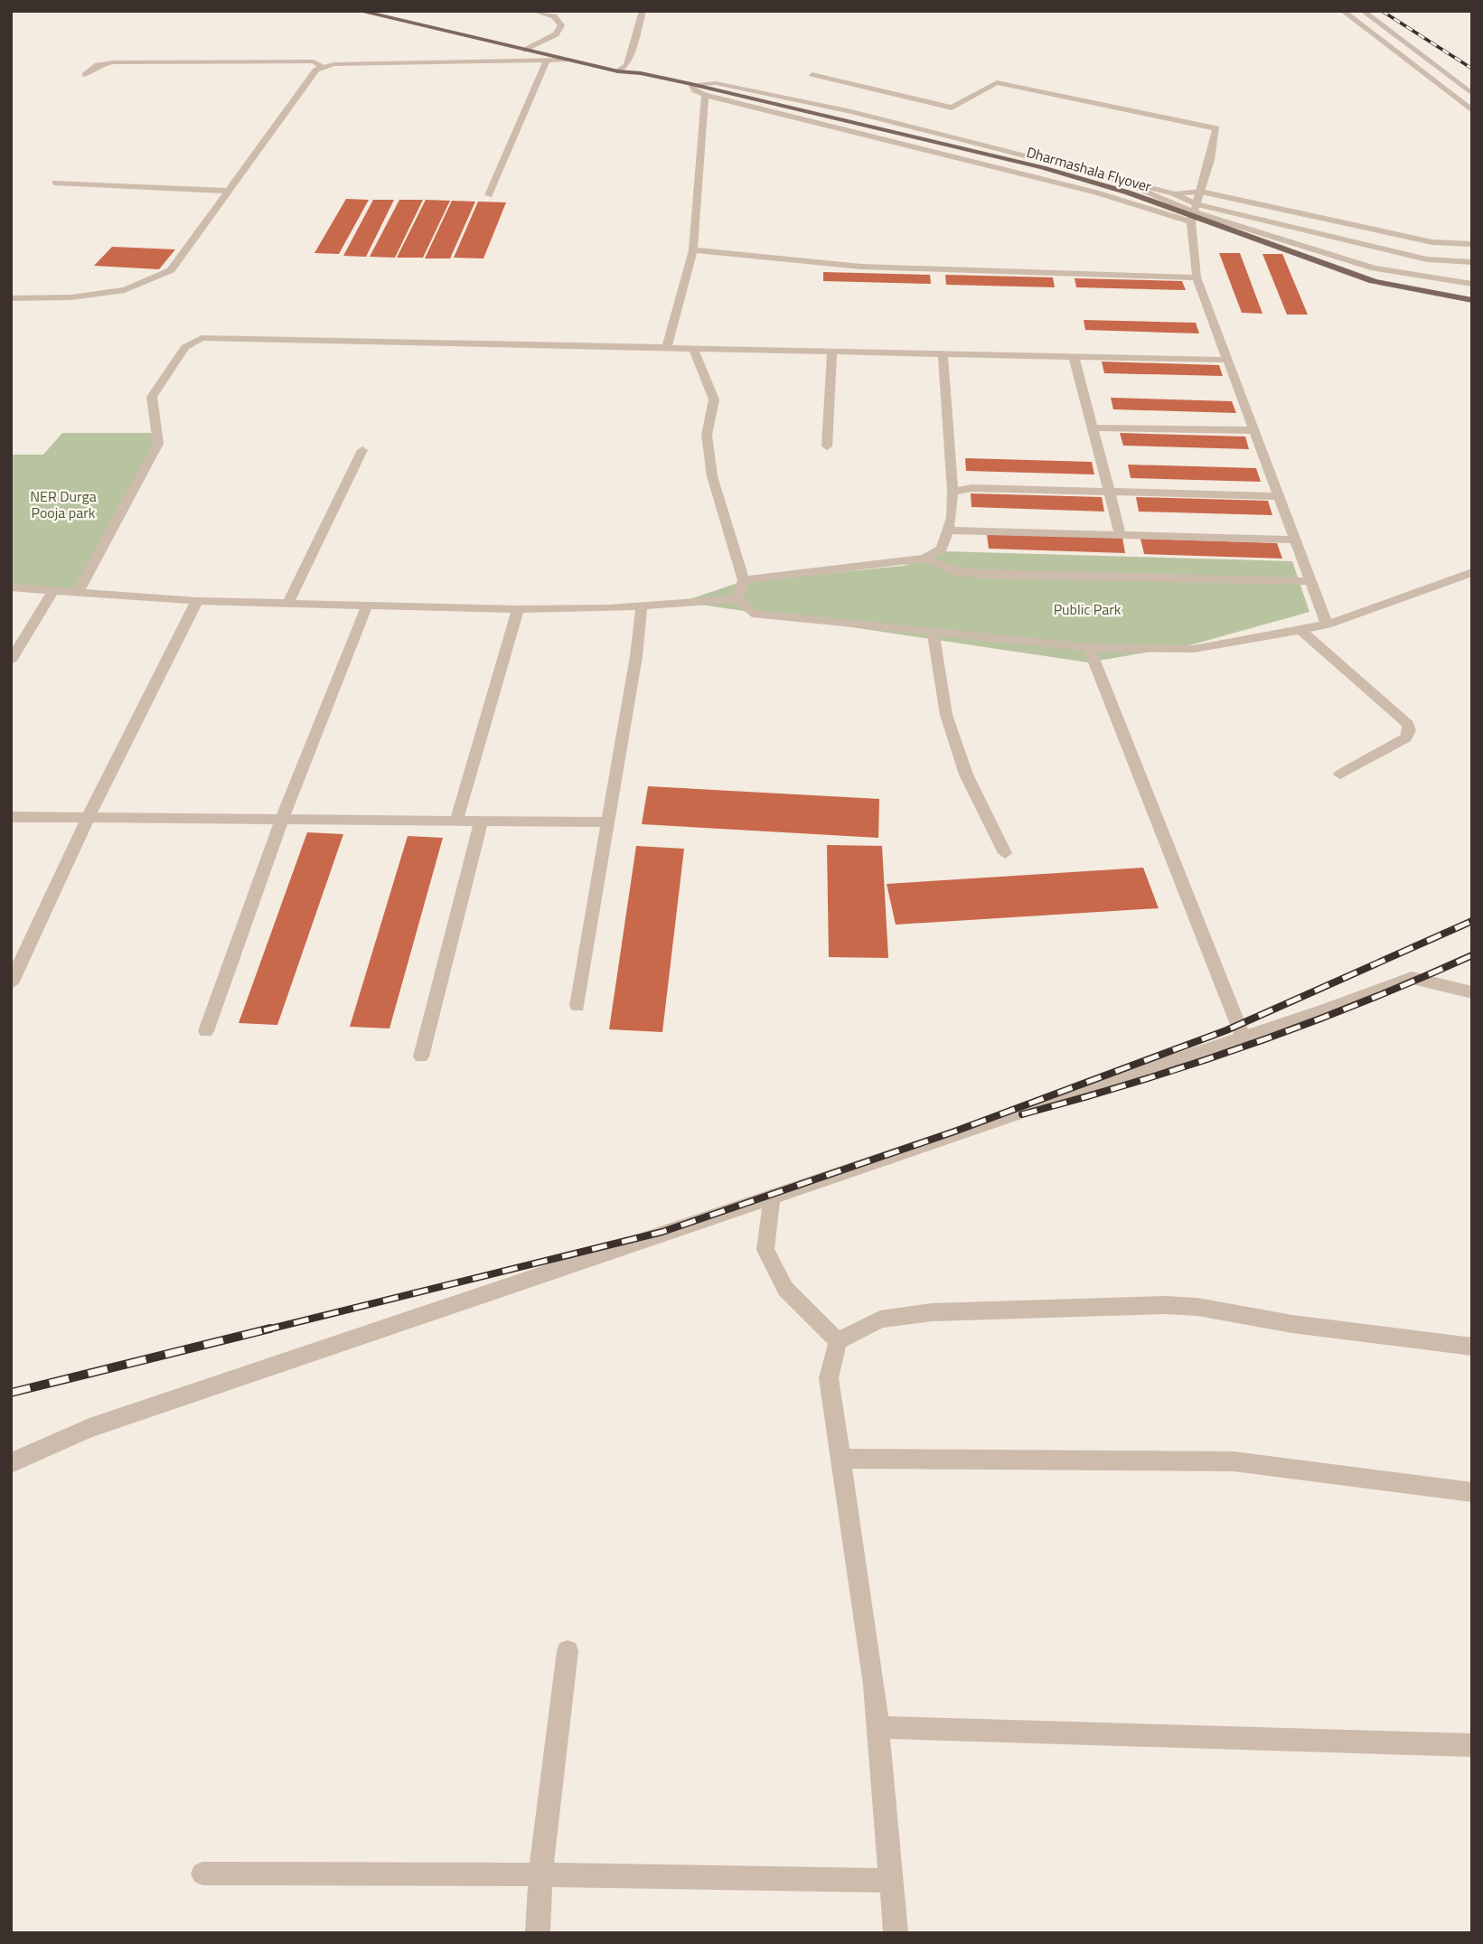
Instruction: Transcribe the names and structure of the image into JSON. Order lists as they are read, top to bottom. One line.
{"streets":{"main road":["Dharmashala Flyover"]},"parks":["NER Durga Pooja park","Public Park"]}
